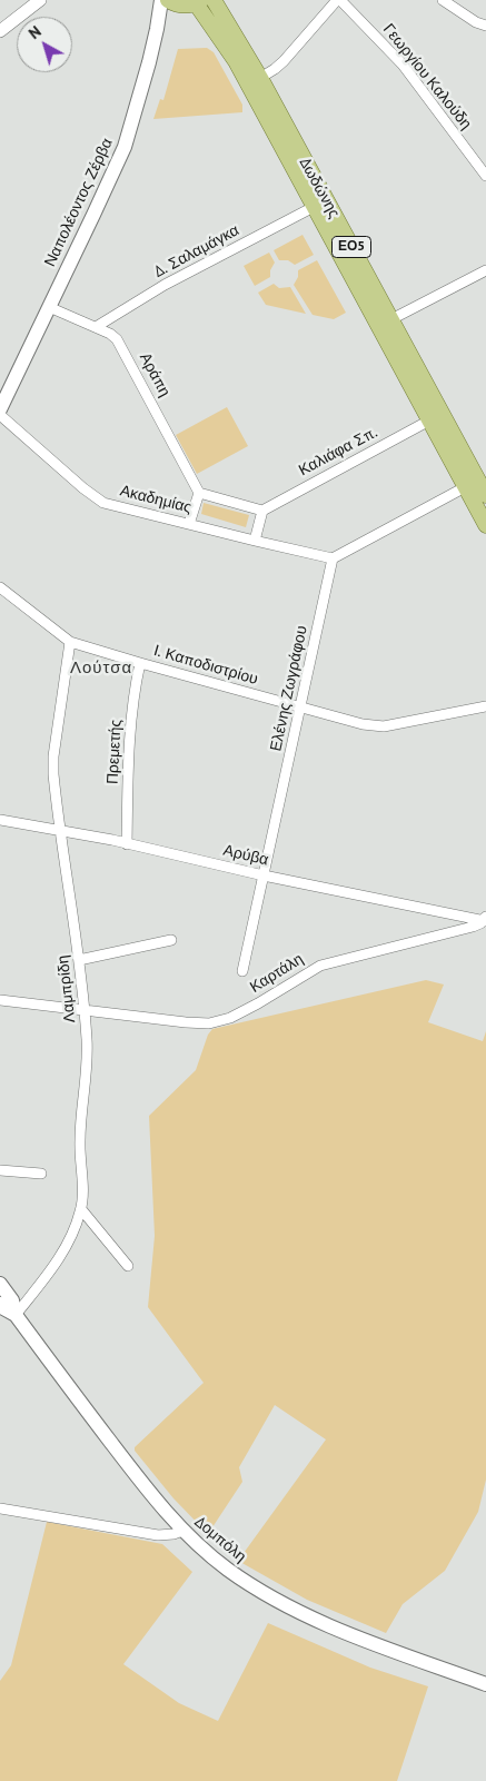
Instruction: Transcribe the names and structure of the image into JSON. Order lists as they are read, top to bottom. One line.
{"streets":{"main road":["Δωδώνης","Ναπολέοντος Ζέρβα","ΕΟ5","Δομπόλη"],"street":["Γεωργίου Καλούδη","Δ. Σαλαμάγκα","Αράπη","Καλιάφα Σπ.","Ακαδημίας","Ι. Καποδιστρίου","Ελένης Ζωγράφου","Πρεμετής","Αρύβα","Καρτάλη","Λαμπρίδη"]},"crossings":[["Δωδώνης","ΕΟ5"],["Δωδώνης","Δ. Σαλαμάγκα"],["Δωδώνης","Καλιάφα Σπ."],["Ναπολέοντος Ζέρβα","Αράπη"],["Δ. Σαλαμάγκα","Αράπη"],["Ακαδημίας","Ελένης Ζωγράφου"],["Ι. Καποδιστρίου","Ελένης Ζωγράφου"],["Ι. Καποδιστρίου","Πρεμετής"],["Ι. Καποδιστρίου","Λαμπρίδη"],["Ελένης Ζωγράφου","Αρύβα"],["Πρεμετής","Αρύβα"],["Αρύβα","Καρτάλη"],["Αρύβα","Λαμπρίδη"],["Καρτάλη","Λαμπρίδη"],["Λαμπρίδη","Δομπόλη"]],"districts":["Λούτσα"],"north":"top left"}
